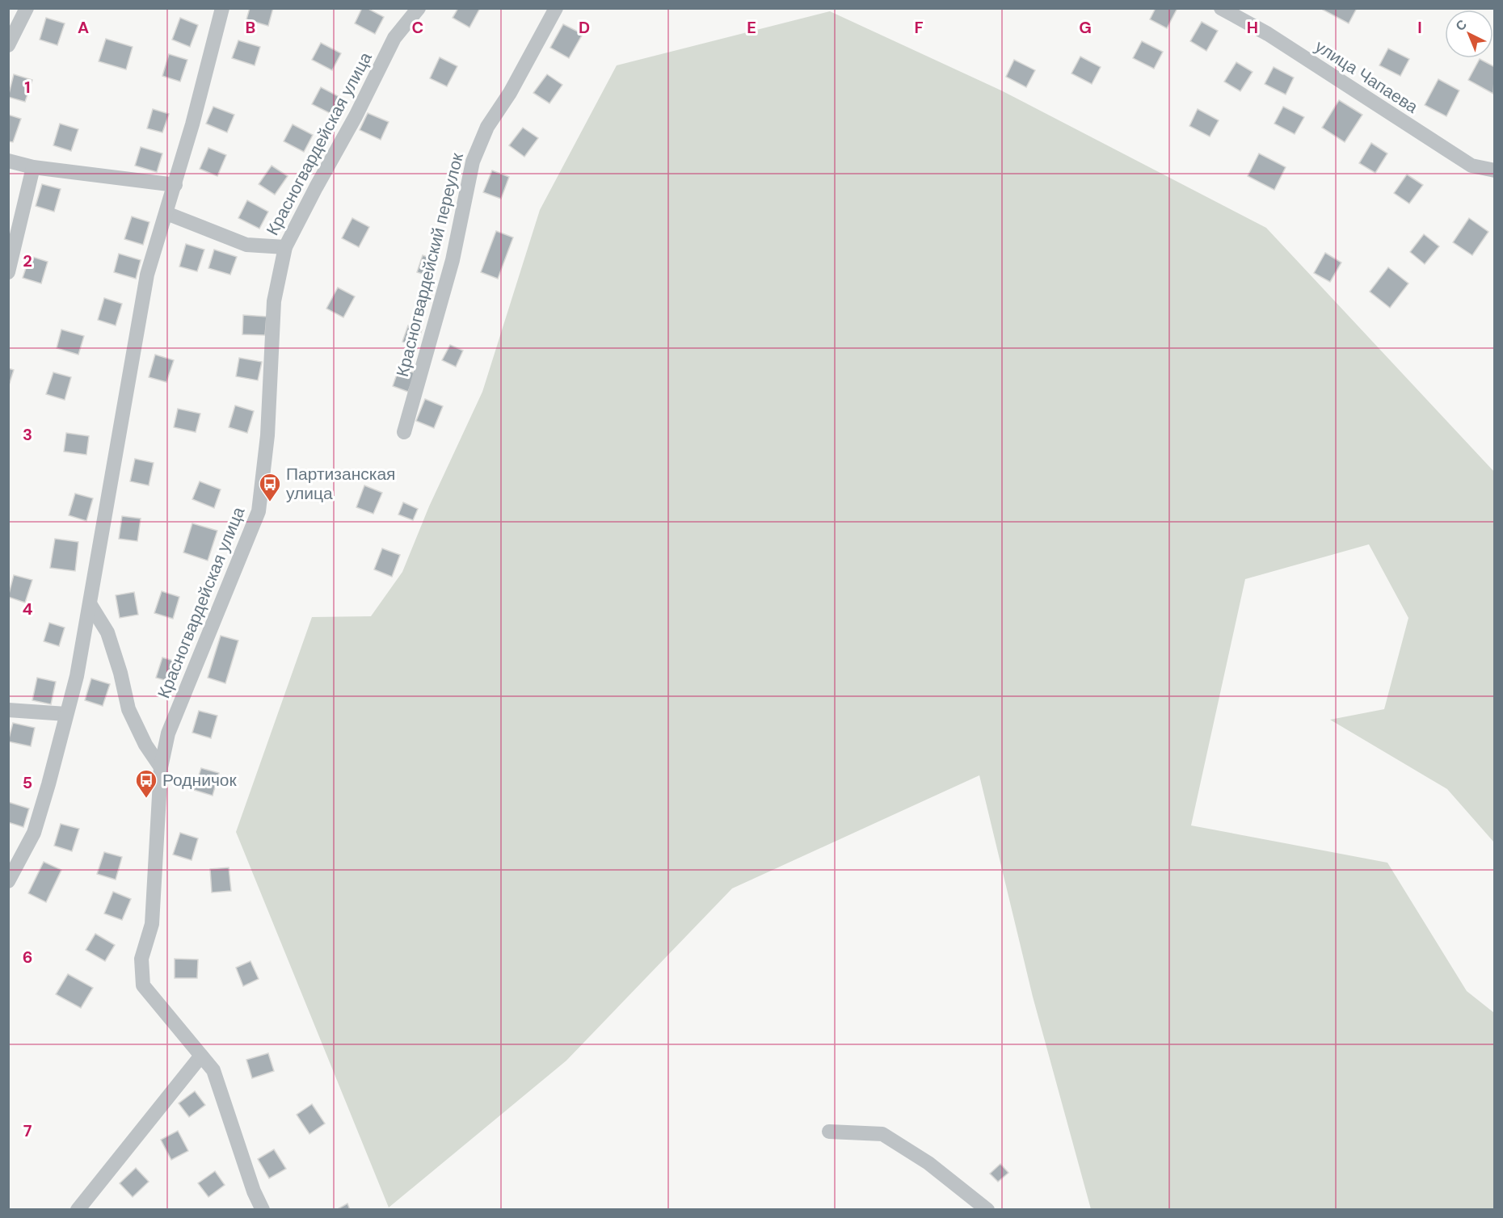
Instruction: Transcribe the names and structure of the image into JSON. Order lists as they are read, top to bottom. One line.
{"streets":{"street":["улица Чапаева","Красногвардейская улица","Красногвардейский переулок"]},"places":{"bus stop":["Партизанская улица","Родничок"]},"north":"top left","grid":{"columns":["A","B","C","D","E","F","G","H","I"],"rows":["1","2","3","4","5","6","7"]}}
